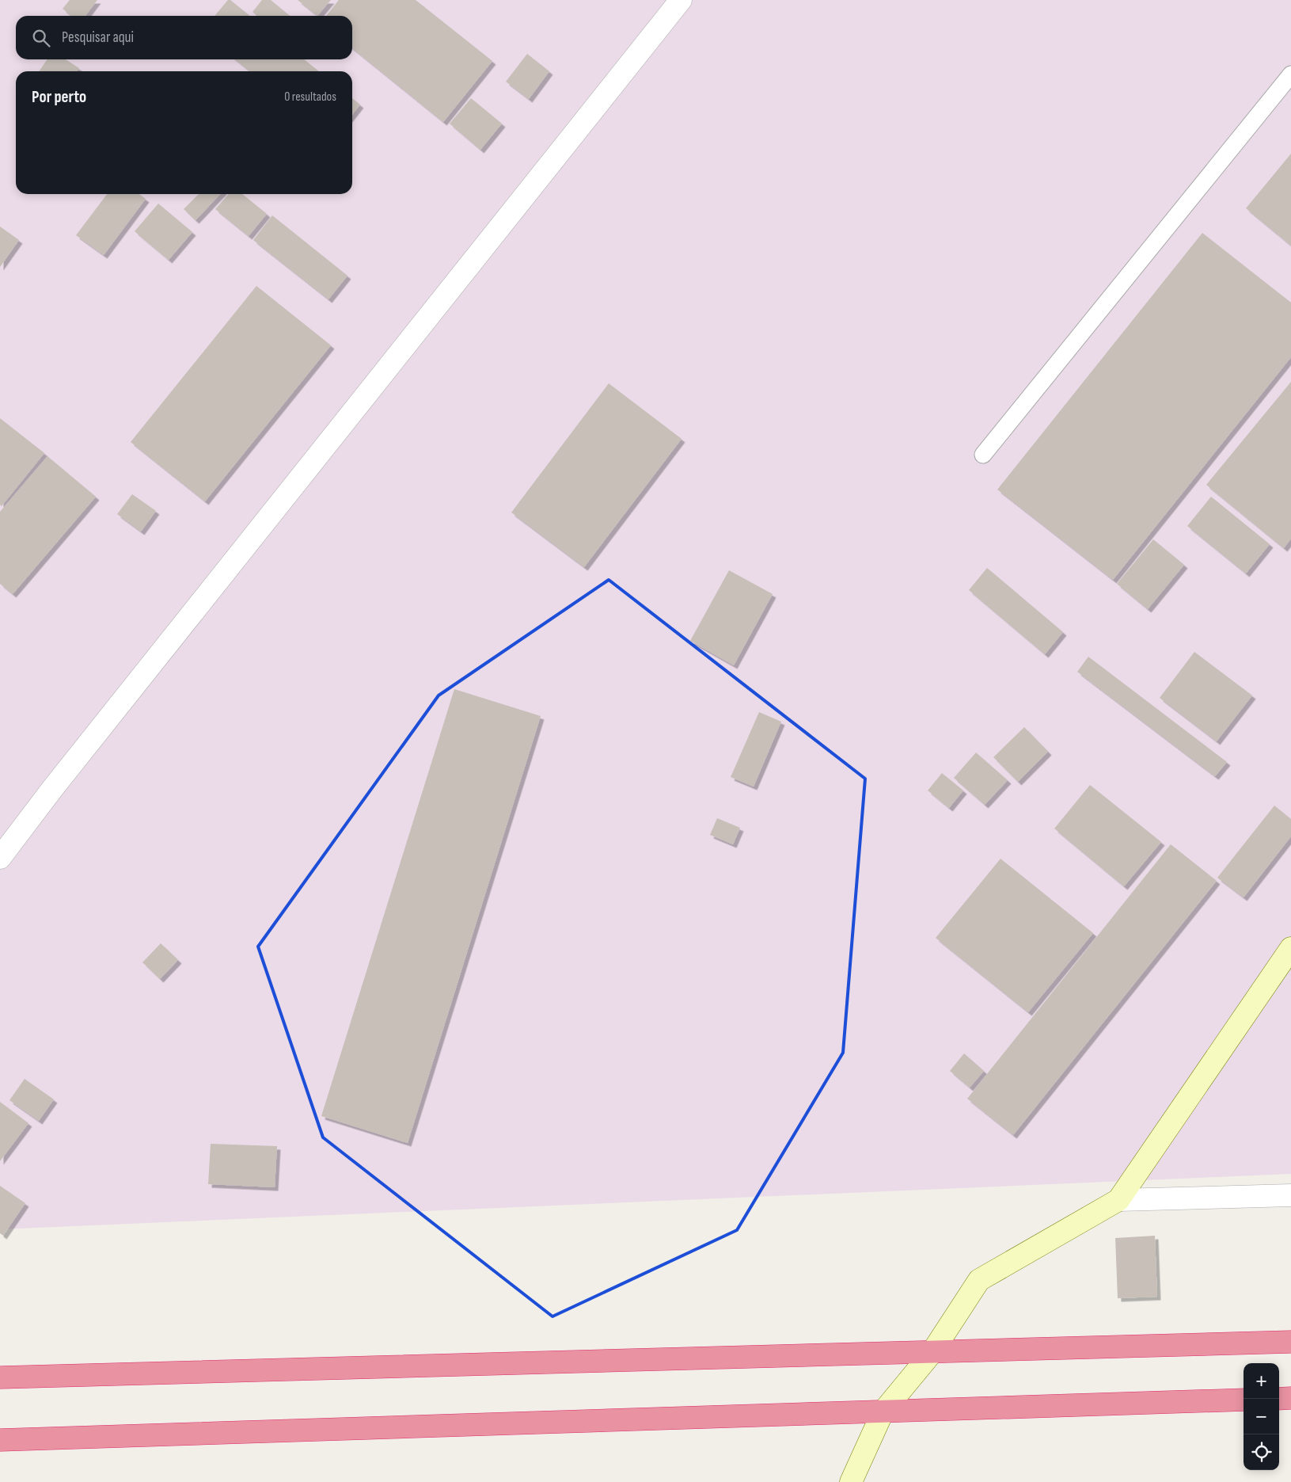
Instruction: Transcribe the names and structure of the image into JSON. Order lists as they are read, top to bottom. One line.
{"page":{"search":"Pesquisar aqui","heading":["Por perto","0 resultados"],"map_buttons":["+","−"]}}
